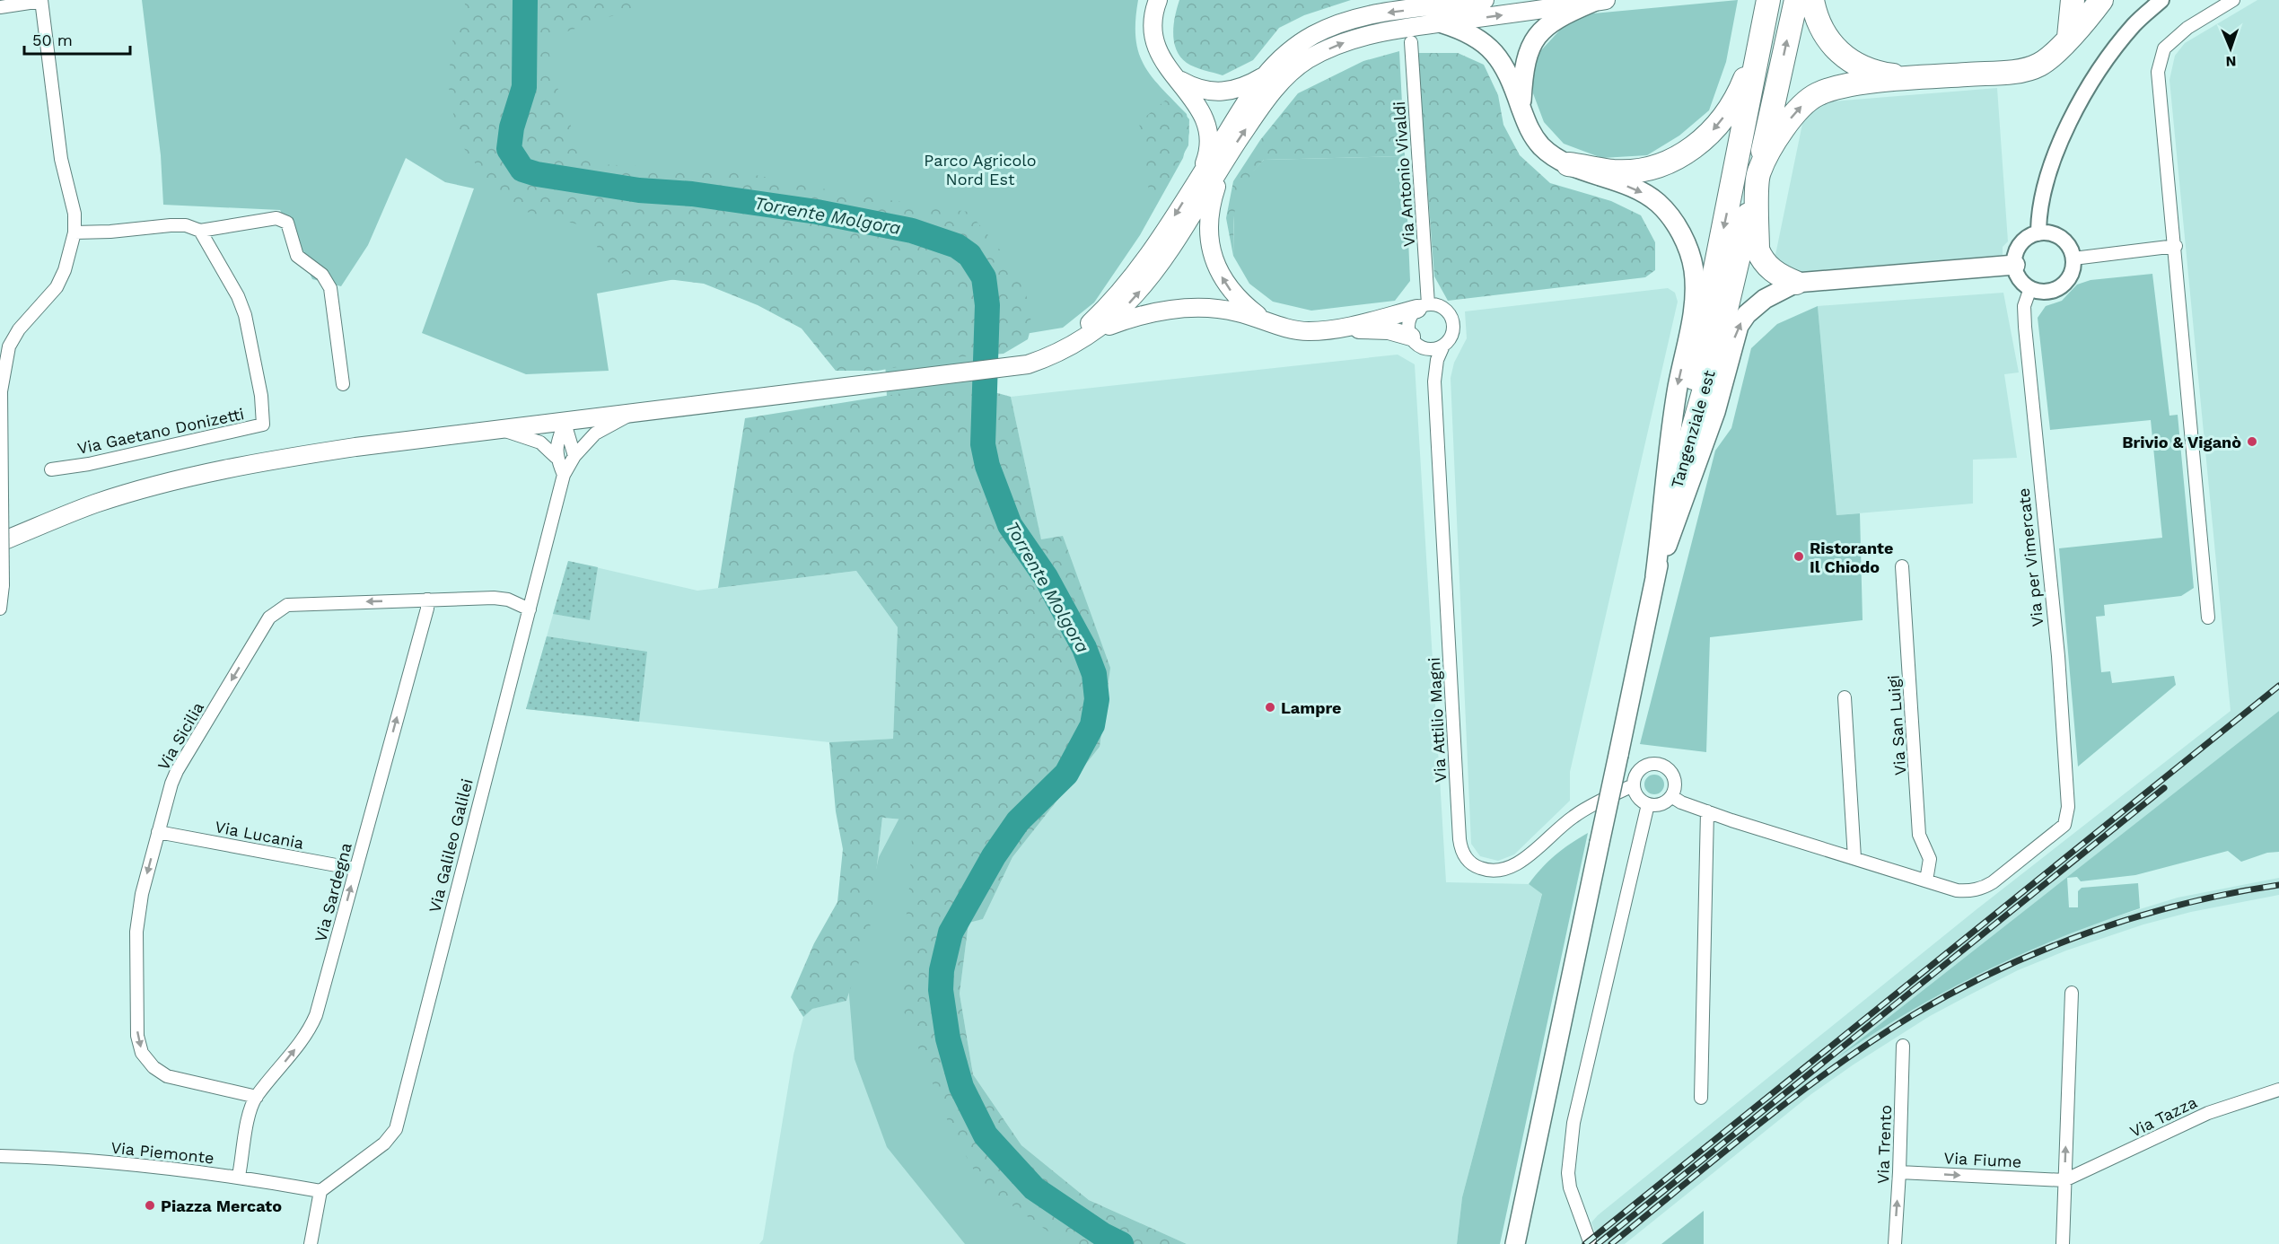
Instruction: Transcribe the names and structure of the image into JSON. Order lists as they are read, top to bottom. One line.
{"streets":{"highway":["Tangenziale est"],"street":["Via Antonio Vivaldi","Via Gaetano Donizetti","Via per Vimercate","Via Attilio Magni","Via San Luigi","Via Sicilia","Via Lucania","Via Galileo Galilei","Via Sardegna","Via Tazza","Via Trento","Via Piemonte","Via Fiume"]},"crossings":[["Via Antonio Vivaldi","Via Attilio Magni"],["Via per Vimercate","Via San Luigi"],["Via Sicilia","Via Lucania"],["Via Sicilia","Via Galileo Galilei"],["Via Sicilia","Via Sardegna"],["Via Lucania","Via Sardegna"],["Via Galileo Galilei","Via Piemonte"],["Via Sardegna","Via Piemonte"],["Via Tazza","Via Fiume"],["Via Trento","Via Fiume"]],"one_way":["Via Sardegna","Via Trento","Via Fiume"],"water":["Torrente Molgora"],"parks":["Parco Agricolo Nord Est"],"places":["Brivio & Viganò","Ristorante Il Chiodo","Lampre","Piazza Mercato"],"scale_bar":"50 m","north":"bottom"}
